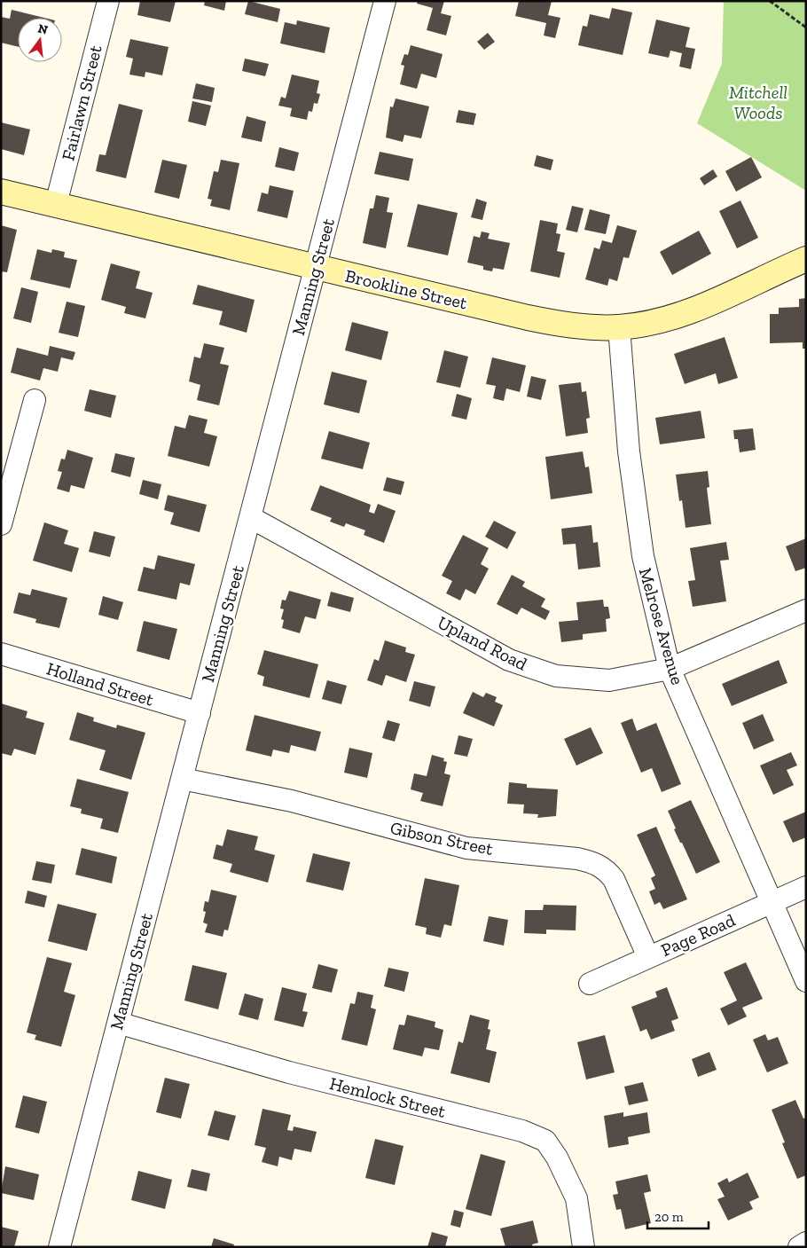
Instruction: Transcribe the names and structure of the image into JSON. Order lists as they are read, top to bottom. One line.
{"streets":{"street":["Fairlawn Street","Manning Street","Brookline Street","Melrose Avenue","Upland Road","Holland Street","Gibson Street","Page Road","Hemlock Street"]},"crossings":[["Fairlawn Street","Brookline Street"],["Manning Street","Brookline Street"],["Manning Street","Upland Road"],["Manning Street","Holland Street"],["Manning Street","Gibson Street"],["Manning Street","Hemlock Street"],["Brookline Street","Melrose Avenue"],["Melrose Avenue","Upland Road"],["Melrose Avenue","Page Road"],["Gibson Street","Page Road"]],"parks":["Mitchell Woods"],"scale_bar":"20 m","north":"top"}
